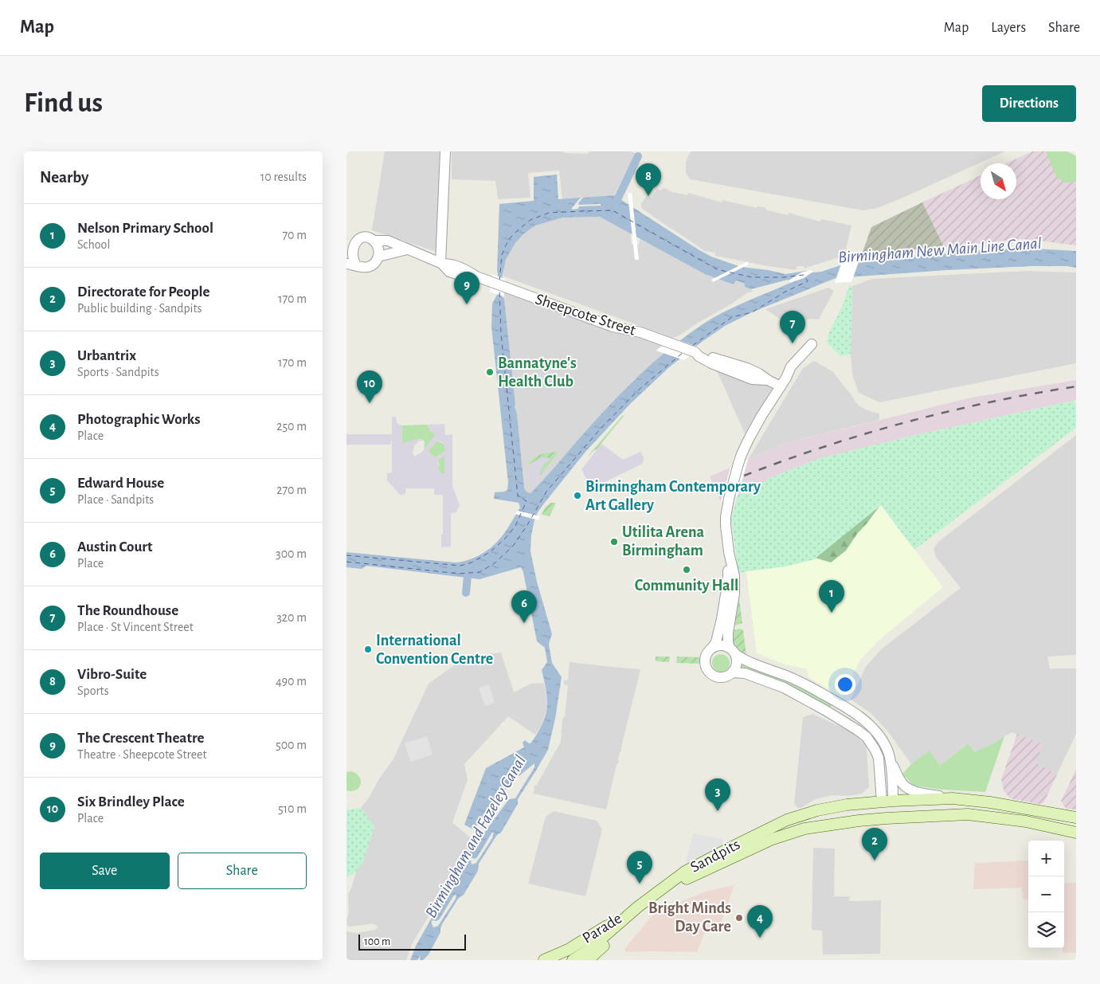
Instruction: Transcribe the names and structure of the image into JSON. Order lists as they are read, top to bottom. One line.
{"streets":{"main road":["Sandpits","Parade"],"street":["Sheepcote Street"]},"crossings":[["Sandpits","Parade"]],"water":["Birmingham New Main Line Canal","Birmingham and Fazeley Canal"],"places":["Bannatyne's Health Club","Birmingham Contemporary Art Gallery","Utilita Arena Birmingham","Community Hall","International Convention Centre","Bright Minds Day Care"],"scale_bar":"100 m","north":"bottom right","page":{"header":"Map","nav":["Map","Layers","Share"],"buttons":["Directions",["Save","Share"]],"title":"Find us","heading":["Nearby","10 results"],"pins":["8","9","7","10","1","6","3","2","5","4"],"list":[{"mark":"1","name":"Nelson Primary School","note":"School","value":"70 m"},{"mark":"2","name":"Directorate for People","note":"Public building · Sandpits","value":"170 m"},{"mark":"3","name":"Urbantrix","note":"Sports · Sandpits","value":"170 m"},{"mark":"4","name":"Photographic Works","note":"Place","value":"250 m"},{"mark":"5","name":"Edward House","note":"Place · Sandpits","value":"270 m"},{"mark":"6","name":"Austin Court","note":"Place","value":"300 m"},{"mark":"7","name":"The Roundhouse","note":"Place · St Vincent Street","value":"320 m"},{"mark":"8","name":"Vibro-Suite","note":"Sports","value":"490 m"},{"mark":"9","name":"The Crescent Theatre","note":"Theatre · Sheepcote Street","value":"500 m"},{"mark":"10","name":"Six Brindley Place","note":"Place","value":"510 m"}],"map_buttons":["+","−"],"scale":"100 m"}}
